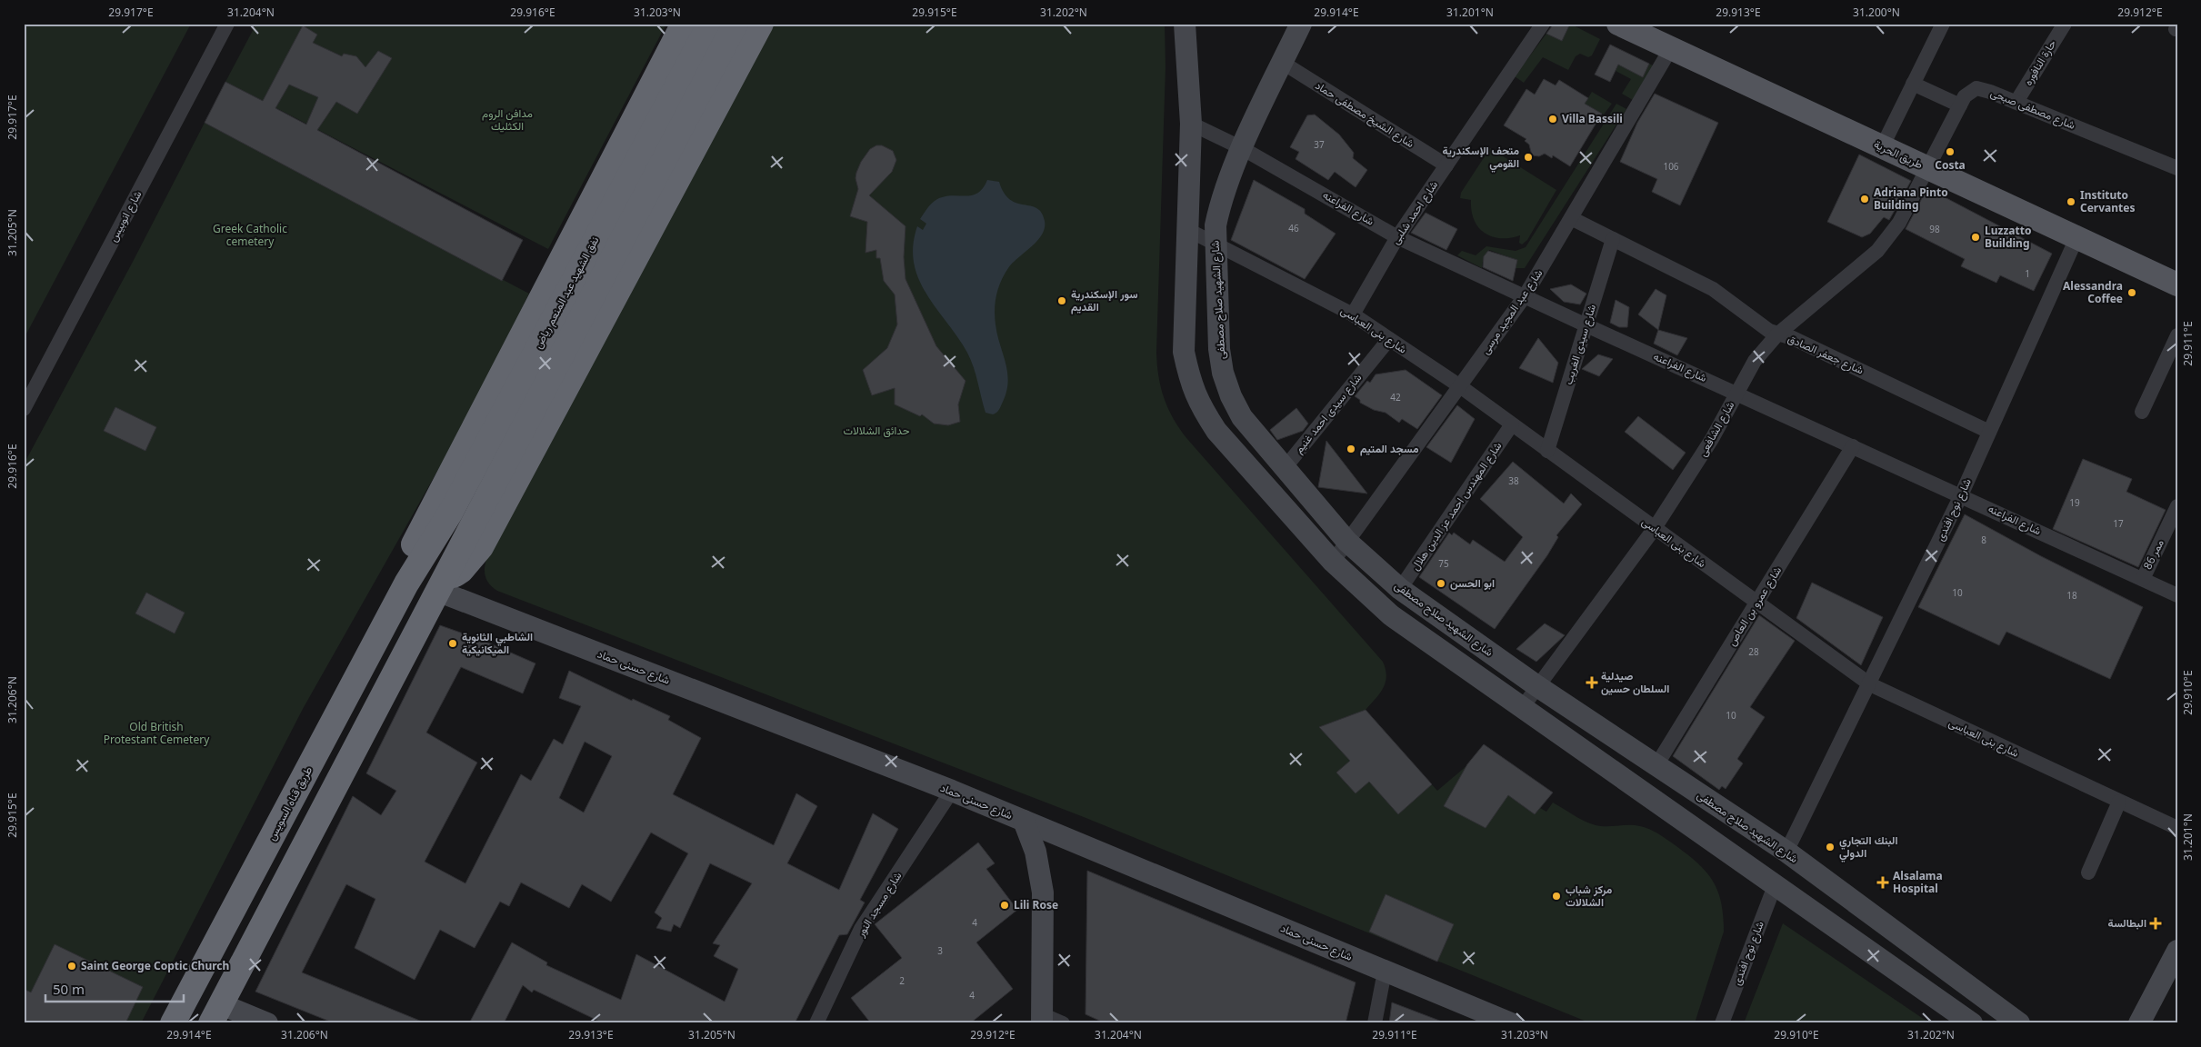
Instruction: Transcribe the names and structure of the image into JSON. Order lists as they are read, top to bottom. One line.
{"streets":{"highway":["نفق الشهيد عبد المنعم رياض","طريق قناه السويس"],"main road":["طريق الحرية","شارع الشهيد صلاح مصطفى","شارع حسنى حماد"],"street":["حارة النافوره","شارع مصطفى صبحى","شارع الشيخ مصطفى حماد","شارع الفراعنه","شارع احمد شلبى","شارع انوبيس","شارع عبد المجيد مرسى","شارع بنى العباسى","شارع سيدى الغريب","شارع جعفر الصادق","شارع سيدى احمد غنيم","شارع الشافعى","شارع المهندس احمد عز الدين هلال","شارع نوح افندى","ممر 86","شارع عمرو بن العاص","شارع مسجد النور"]},"crossings":[["حارة النافوره","شارع مصطفى صبحى"],["شارع مصطفى صبحى","طريق الحرية"],["شارع مصطفى صبحى","شارع الشافعى"],["شارع الشيخ مصطفى حماد","شارع احمد شلبى"],["شارع الشيخ مصطفى حماد","شارع الشهيد صلاح مصطفى"],["طريق الحرية","شارع عبد المجيد مرسى"],["طريق الحرية","شارع الشافعى"],["طريق الحرية","شارع نوح افندى"],["شارع الفراعنه","شارع احمد شلبى"],["شارع الفراعنه","شارع الشهيد صلاح مصطفى"],["شارع الفراعنه","شارع عبد المجيد مرسى"],["شارع الفراعنه","شارع سيدى الغريب"],["شارع الفراعنه","شارع الشافعى"],["شارع الفراعنه","شارع نوح افندى"],["شارع الفراعنه","ممر 86"],["شارع الفراعنه","شارع عمرو بن العاص"],["شارع احمد شلبى","شارع بنى العباسى"],["نفق الشهيد عبد المنعم رياض","شارع حسنى حماد"],["نفق الشهيد عبد المنعم رياض","طريق قناه السويس"],["شارع الشهيد صلاح مصطفى","شارع عبد المجيد مرسى"],["شارع الشهيد صلاح مصطفى","شارع بنى العباسى"],["شارع الشهيد صلاح مصطفى","شارع سيدى احمد غنيم"],["شارع الشهيد صلاح مصطفى","شارع الشافعى"],["شارع الشهيد صلاح مصطفى","شارع المهندس احمد عز الدين هلال"],["شارع الشهيد صلاح مصطفى","شارع نوح افندى"],["شارع الشهيد صلاح مصطفى","شارع عمرو بن العاص"],["شارع عبد المجيد مرسى","شارع بنى العباسى"],["شارع عبد المجيد مرسى","شارع جعفر الصادق"],["شارع بنى العباسى","شارع سيدى الغريب"],["شارع بنى العباسى","شارع سيدى احمد غنيم"],["شارع بنى العباسى","شارع الشافعى"],["شارع بنى العباسى","شارع المهندس احمد عز الدين هلال"],["شارع بنى العباسى","شارع نوح افندى"],["شارع بنى العباسى","شارع عمرو بن العاص"],["شارع سيدى الغريب","شارع جعفر الصادق"],["شارع جعفر الصادق","شارع الشافعى"],["شارع جعفر الصادق","شارع نوح افندى"],["شارع حسنى حماد","شارع مسجد النور"]],"parks":["مدافن الروم الكثليك","Greek Catholic cemetery","حدائق الشلالات","Old British Protestant Cemetery"],"places":{"other":["Villa Bassili","Costa","متحف الإسكندرية القومي","Adriana Pinto Building","Instituto Cervantes","Luzzatto Building","Alessandra Coffee","سور الإسكندرية القديم","مسجد المتيم","ابو الحسن","الشاطبي الثانوية الميكانيكية","البنك التجاري الدولي","مركز شباب الشلالات","Lili Rose","Saint George Coptic Church"],"health":["صيدلية السلطان حسين","Alsalama Hospital","البطالسة"]},"house_numbers":["37","106","46","98","1","42","38","19","17","8","75","10","18","28","10","4","3","2","4"],"scale_bar":"50 m","coordinates":["29.917°E","31.204°N","29.916°E","31.203°N","29.915°E","31.202°N","29.914°E","31.201°N","29.913°E","31.200°N","29.912°E","31.205°N","29.911°E","29.910°E","31.206°N"]}
